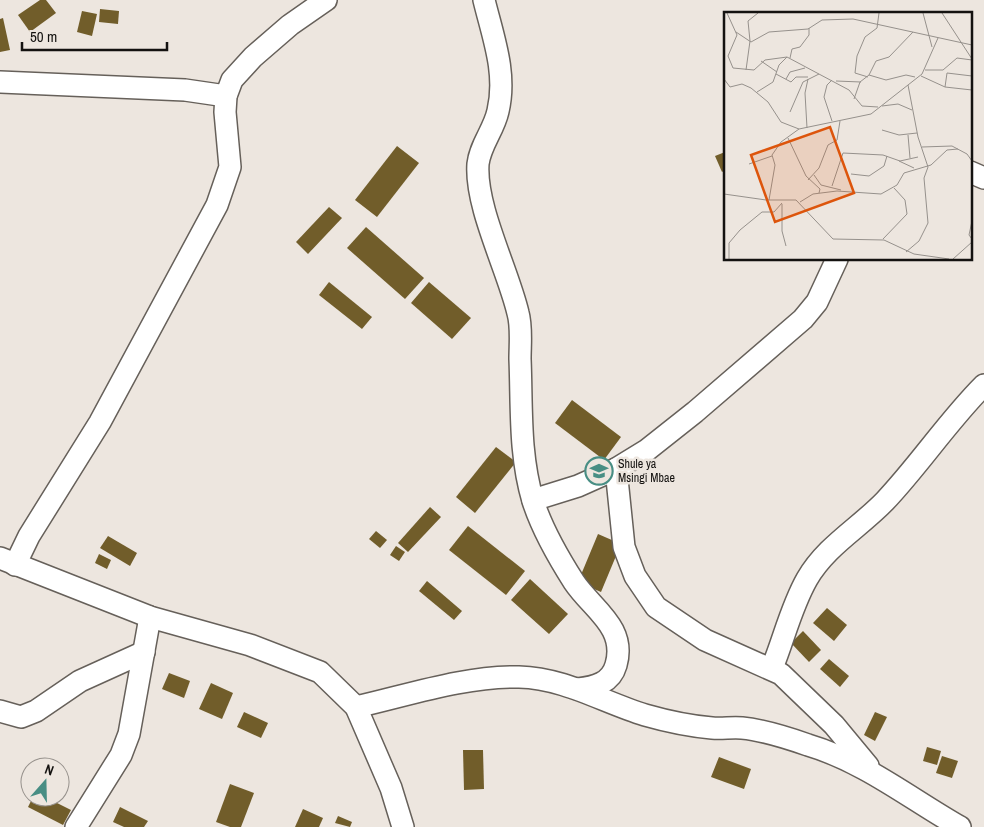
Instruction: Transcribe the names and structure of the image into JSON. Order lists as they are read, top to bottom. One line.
{"places":{"school or university":["Shule ya Msingi Mbae"]},"scale_bar":"50 m","north":"top"}
